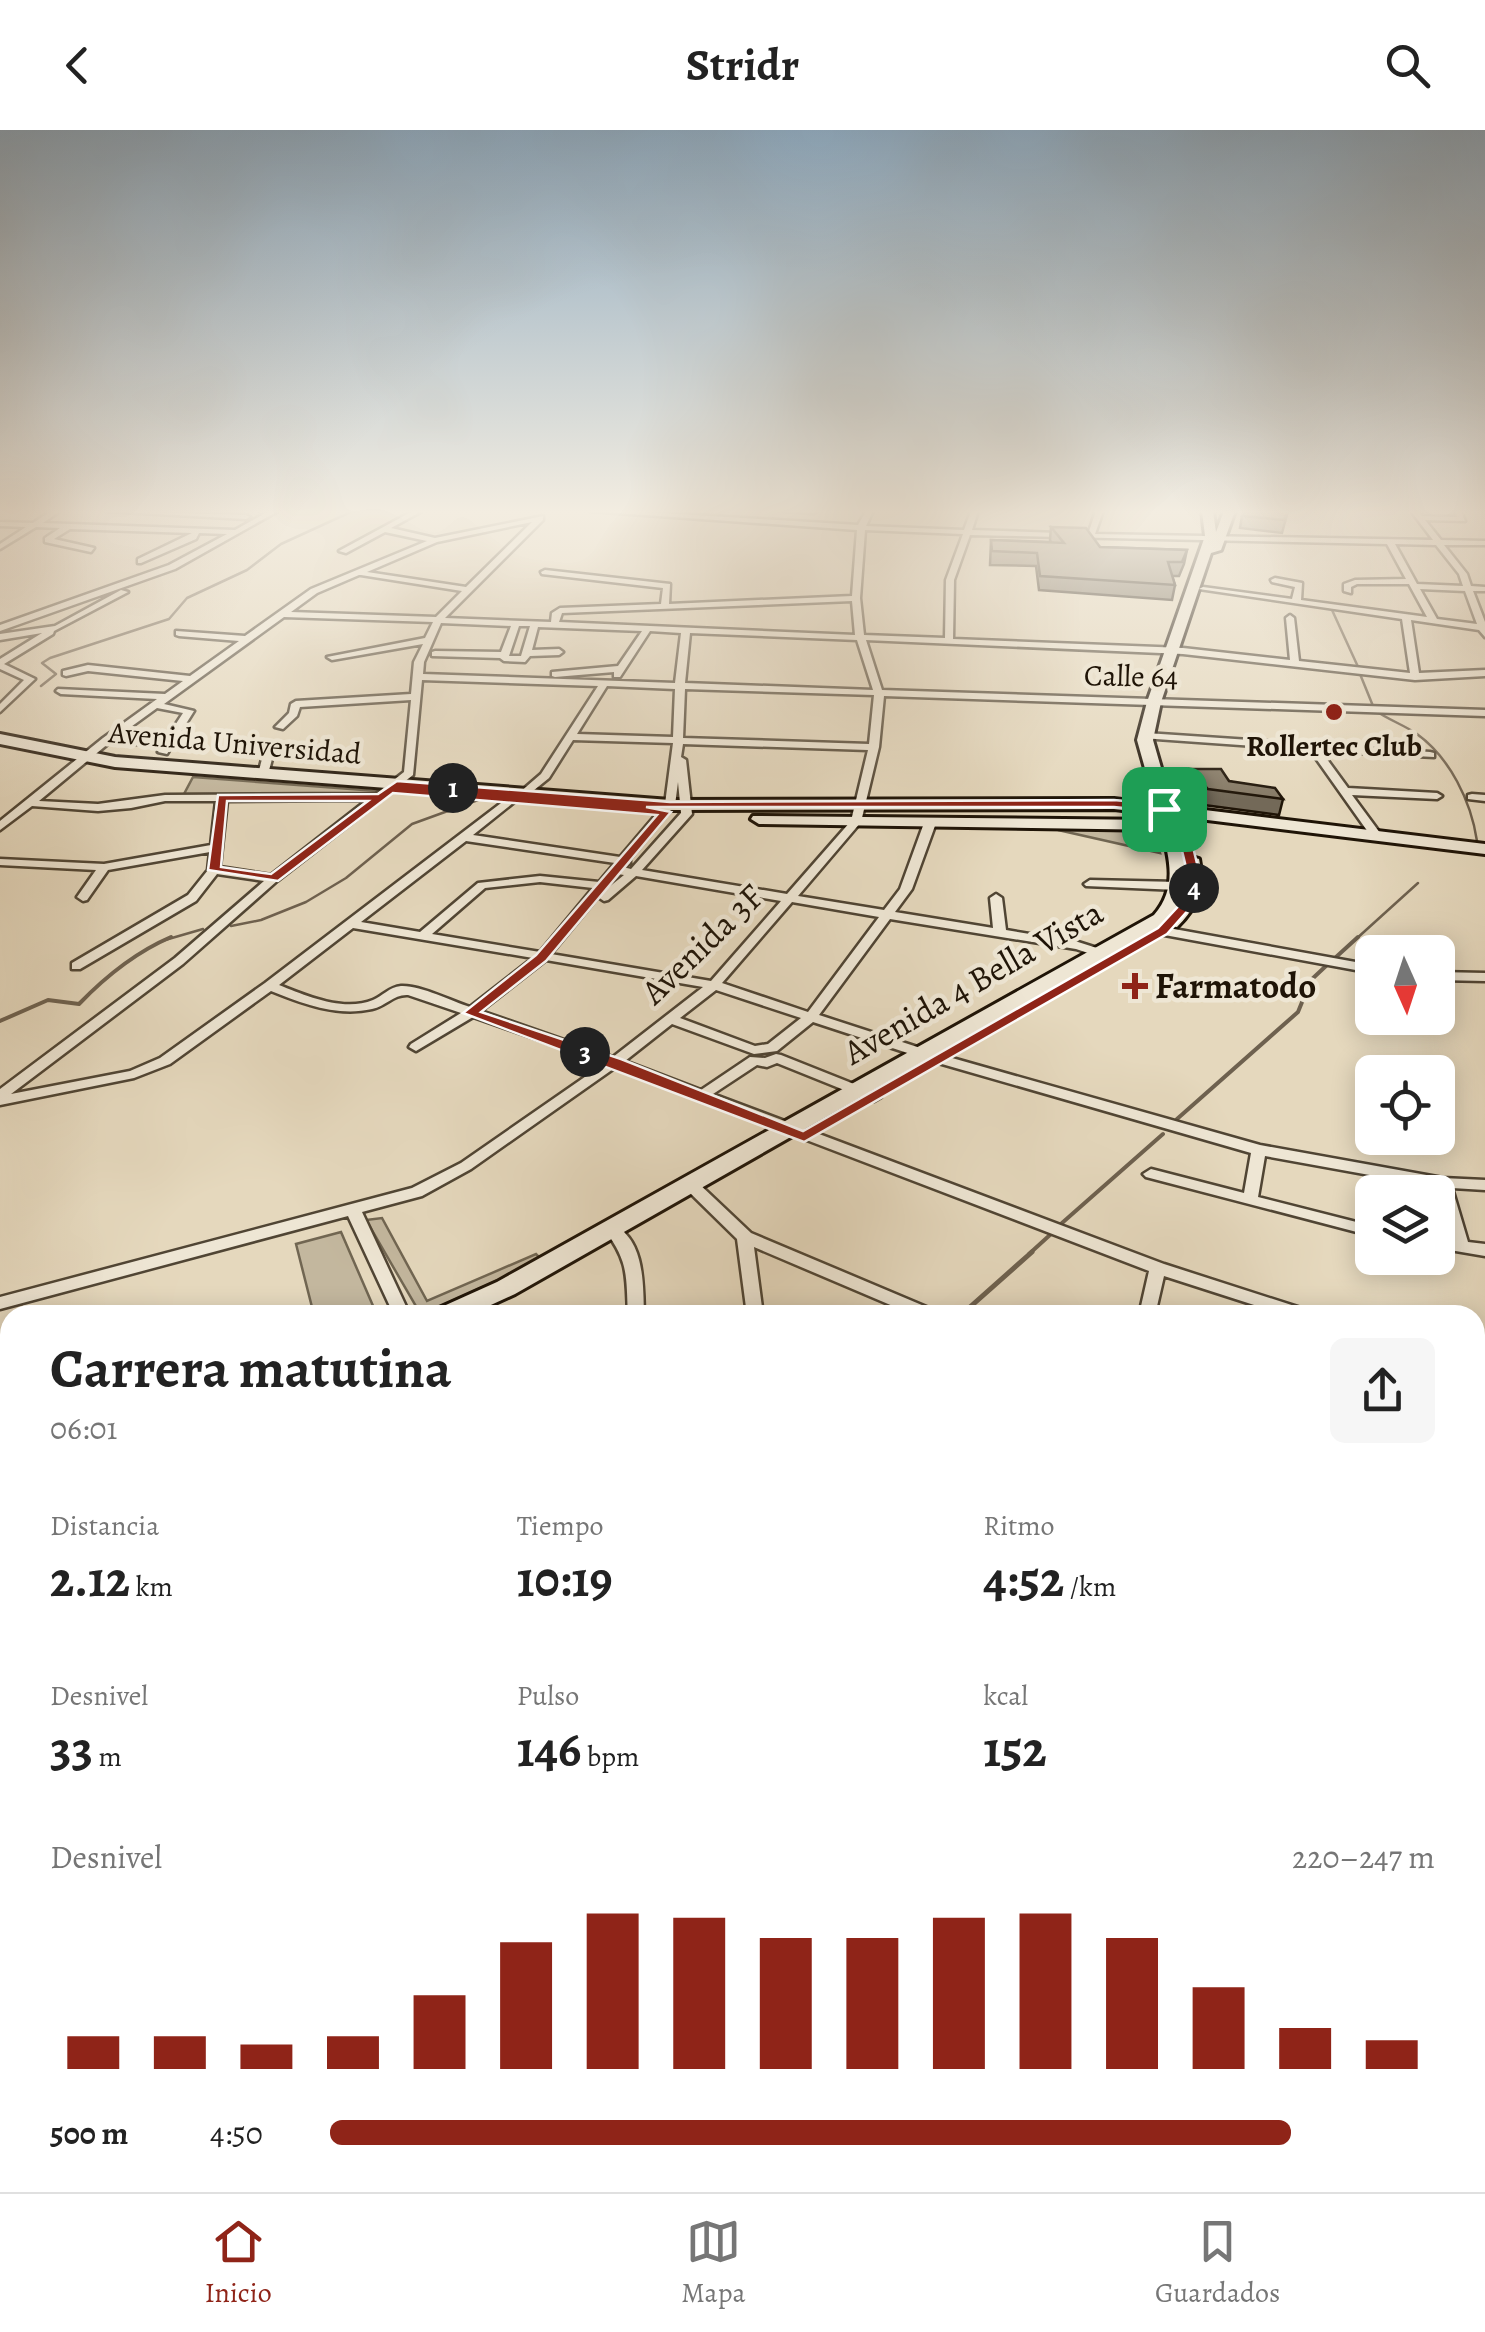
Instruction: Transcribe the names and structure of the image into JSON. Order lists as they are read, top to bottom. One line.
{"streets":{"street":["Calle 64","Avenida Universidad","Avenida 3F","Avenida 4 Bella Vista"]},"crossings":[["Calle 64","Avenida 3F"],["Avenida Universidad","Avenida 3F"]],"places":{"other":["Rollertec Club"],"health":["Farmatodo"]},"north":"bottom","page":{"header":"Stridr","pins":["1","4","3"],"heading":["Carrera matutina","06:01"],"stats":[["Distancia","2.12 km"],["Tiempo","10:19"],["Ritmo","4:52 /km"],["Desnivel","33 m"],["Pulso","146 bpm"],["kcal","152"]],"chart":["Desnivel","220–247 m"],"list":[{"name":"500 m","note":"4:50"}],"tabs":["Inicio","Mapa","Guardados"]}}
